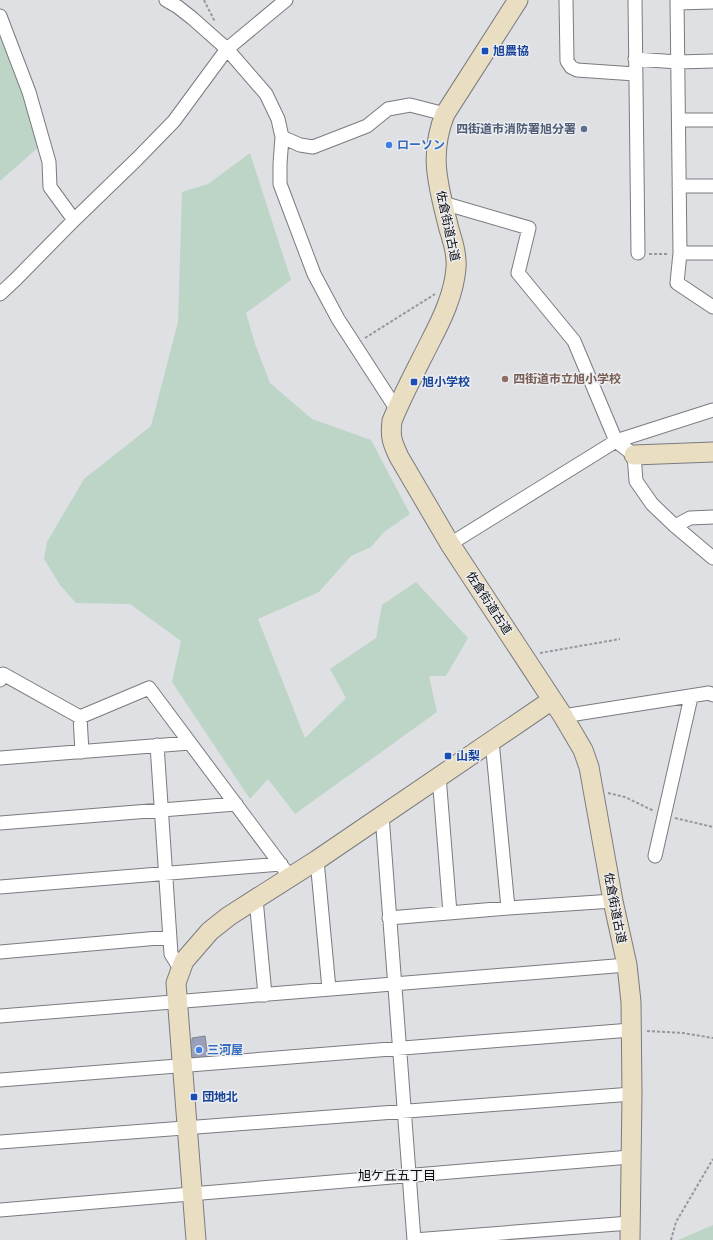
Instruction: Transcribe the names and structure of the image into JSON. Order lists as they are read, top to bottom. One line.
{"streets":{"street":["佐倉街道古道"]},"districts":["旭ケ丘五丁目"],"places":{"transit":["旭農協","旭小学校","山梨","団地北"],"other":["四街道市消防署旭分署","ローソン","四街道市立旭小学校","三河屋"]}}
